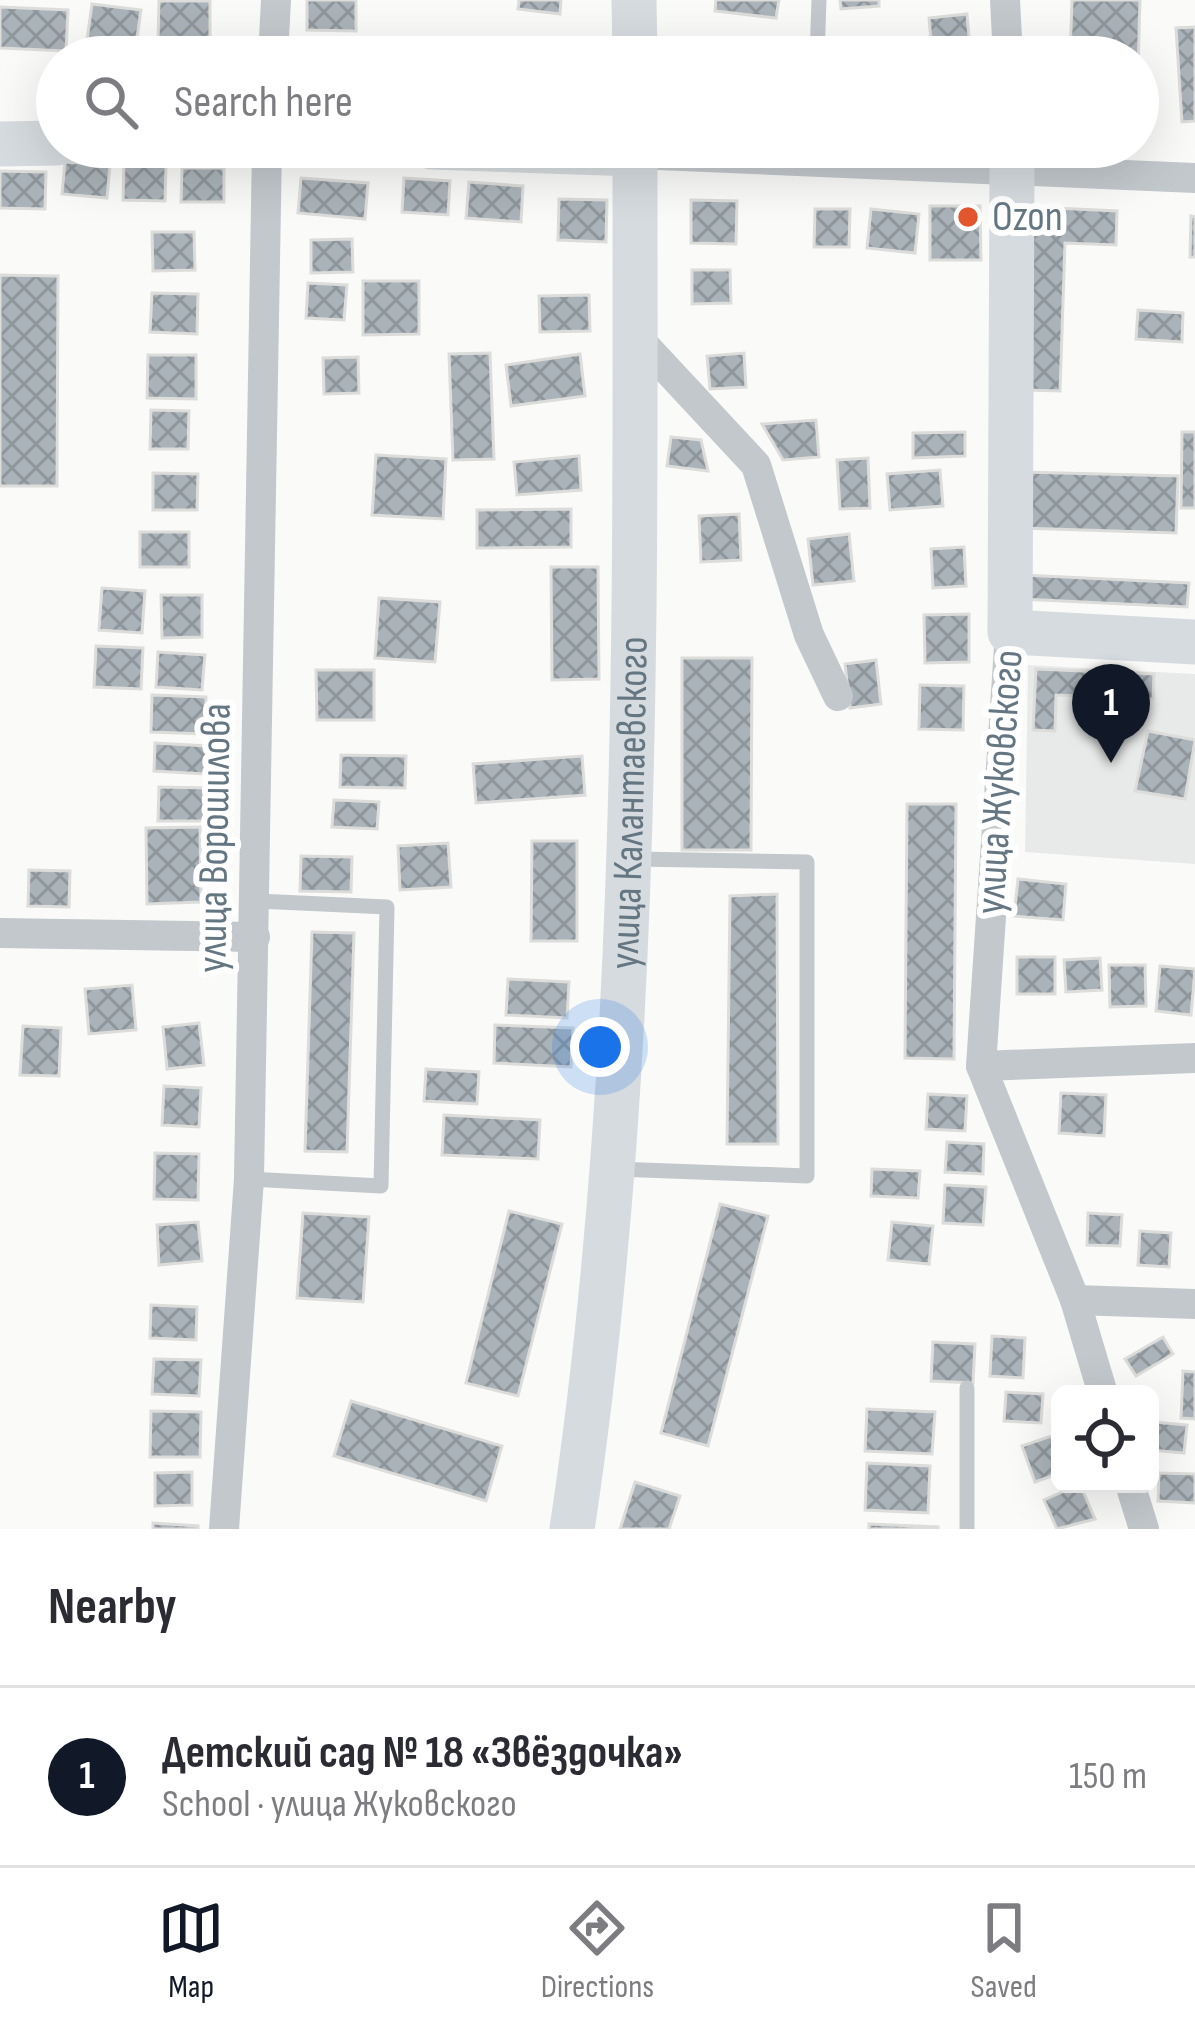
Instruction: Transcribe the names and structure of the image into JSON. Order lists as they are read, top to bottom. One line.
{"streets":{"street":["улица Жуковского","улица Калантаевского","улица Ворошилова"]},"places":["Ozon"],"page":{"search":"Search here","pins":"1","heading":"Nearby","list":[{"mark":"1","name":"Детский сад № 18 «Звёздочка»","note":"School · улица Жуковского","value":"150 m"}],"nav":["Map","Directions","Saved"]}}
